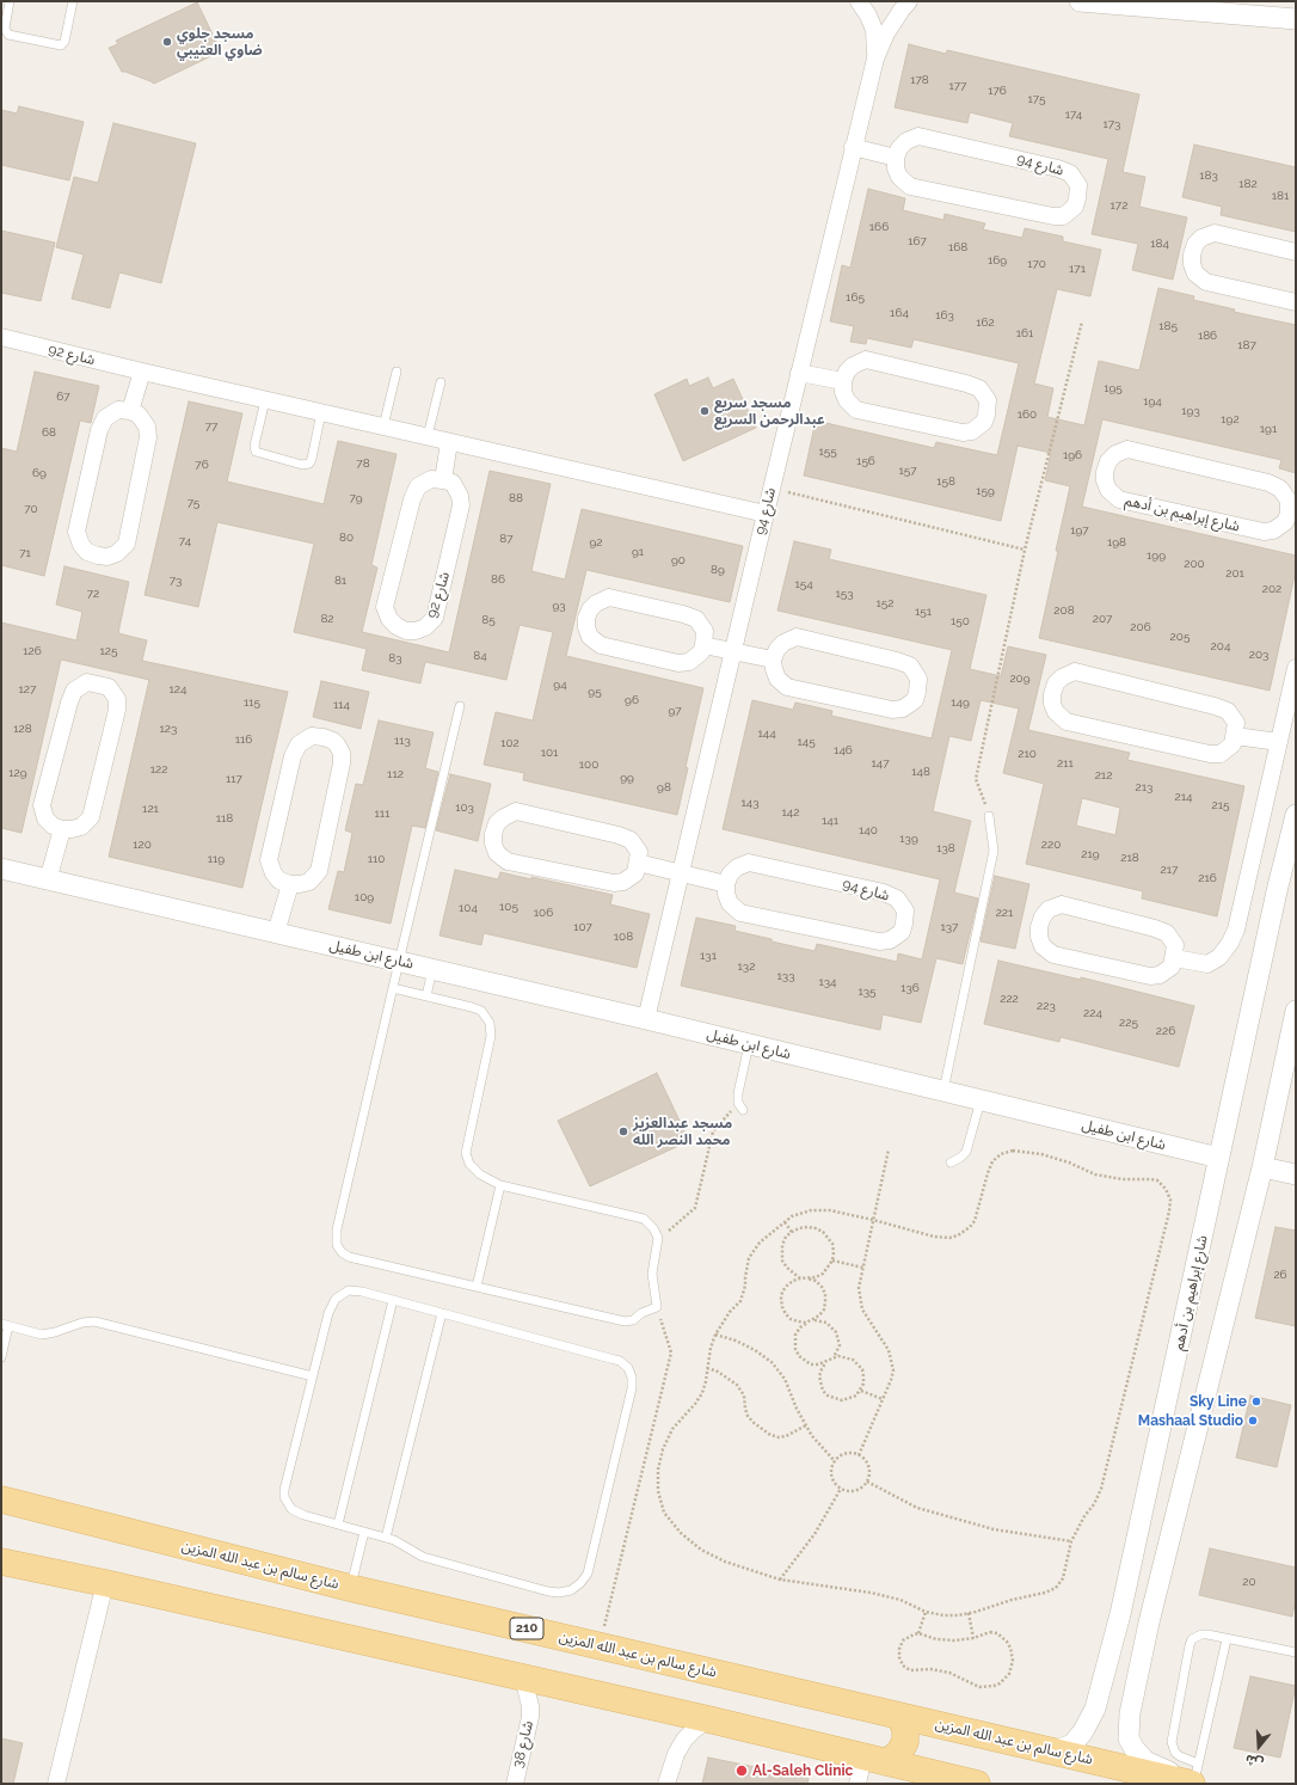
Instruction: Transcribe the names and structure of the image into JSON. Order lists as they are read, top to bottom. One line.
{"streets":{"main road":["شارع سالم بن عبد الله المزين","210"],"street":["شارع 94","شارع 92","شارع إبراهيم بن أدهم","شارع ابن طفيل","شارع 38"]},"crossings":[["شارع 94","شارع 92"],["شارع 94","شارع ابن طفيل"],["شارع إبراهيم بن أدهم","شارع ابن طفيل"],["شارع إبراهيم بن أدهم","شارع سالم بن عبد الله المزين"]],"places":["مسجد جلوي ضاوي العتيبي","مسجد سريع عبدالرحمن السريع","مسجد عبدالعزيز محمد النصر الله","Sky Line","Mashaal Studio","Al-Saleh Clinic"],"house_numbers":["178","177","176","175","174","173","183","182","181","172","166","167","184","168","169","170","171","165","164","163","162","185","161","186","187","195","67","194","193","160","192","77","191","68","155","196","156","78","76","157","69","158","159","79","88","75","70","197","80","87","74","92","198","91","71","199","90","200","89","201","86","73","81","154","202","72","153","152","93","208","151","82","207","85","150","206","205","204","126","125","203","84","83","209","94","127","124","95","96","115","149","114","97","128","123","144","116","113","145","102","146","101","210","147","211","100","122","148","129","112","212","99","117","98","213","214","143","215","103","121","142","111","118","141","140","139","120","220","138","219","218","119","110","217","216","109","105","104","106","221","107","137","108","131","132","133","134","136","135","222","223","224","225","226","26","20"],"north":"bottom"}
